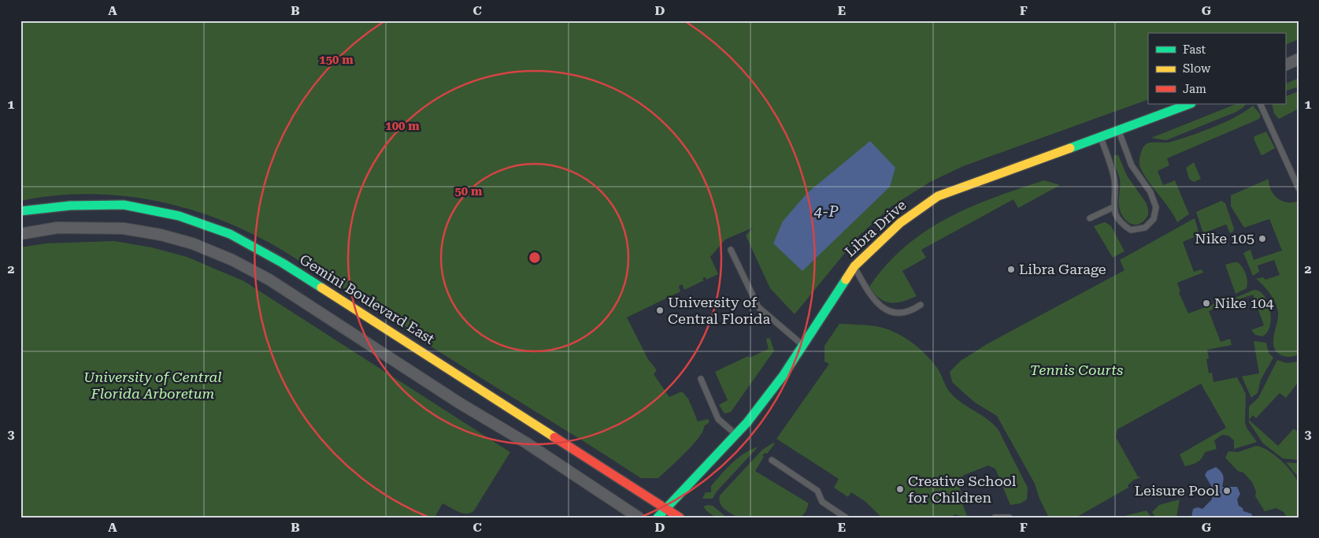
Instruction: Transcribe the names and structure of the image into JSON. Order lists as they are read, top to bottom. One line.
{"streets":{"street":["Libra Drive","Gemini Boulevard East"]},"crossings":[["Libra Drive","Gemini Boulevard East"]],"water":["4-P"],"parks":["Tennis Courts","University of Central Florida Arboretum"],"places":["Nike 105","Libra Garage","Nike 104","University of Central Florida","Creative School for Children","Leisure Pool"],"legend":["Fast","Slow","Jam"],"grid":{"columns":["A","B","C","D","E","F","G"],"rows":["1","2","3"]},"rings":["150 m","100 m","50 m"]}
